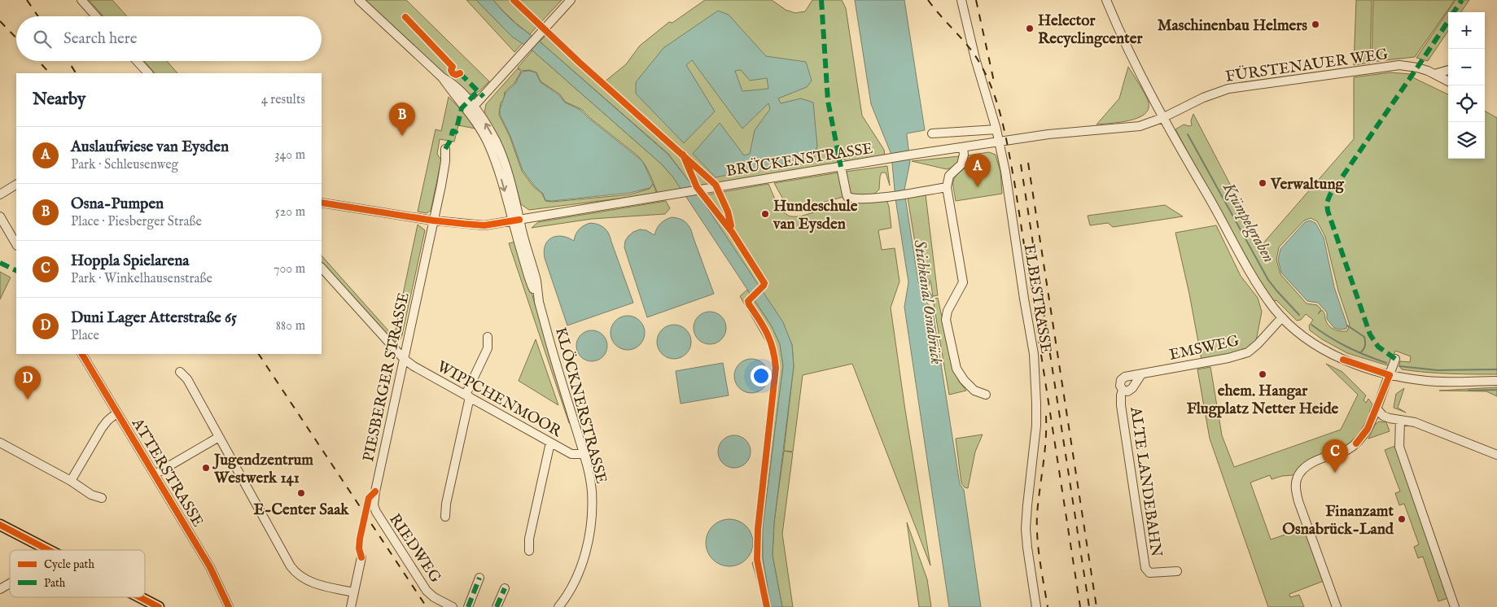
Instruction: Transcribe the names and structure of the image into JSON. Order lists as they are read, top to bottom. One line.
{"streets":{"street":["FÜRSTENAUER WEG","BRÜCKENSTRASSE","ELBESTRASSE","EMSWEG","PIESBERGER STRASSE","WIPPCHENMOOR","KLÖCKNERSTRASSE","ATTERSTRASSE","ALTE LANDEBAHN","RIEDWEG"]},"crossings":[["FÜRSTENAUER WEG","BRÜCKENSTRASSE"],["BRÜCKENSTRASSE","ELBESTRASSE"],["BRÜCKENSTRASSE","PIESBERGER STRASSE"],["BRÜCKENSTRASSE","KLÖCKNERSTRASSE"],["EMSWEG","ALTE LANDEBAHN"],["PIESBERGER STRASSE","WIPPCHENMOOR"],["PIESBERGER STRASSE","RIEDWEG"],["WIPPCHENMOOR","KLÖCKNERSTRASSE"]],"water":["Krümpelgraben","Stichkanal Osnabrück"],"places":["Maschinenbau Helmers","Helector Recyclingcenter","Verwaltung","Hundeschule van Eysden","ehem. Hangar Flugplatz Netter Heide","Jugendzentrum Westwerk 141","E-Center Saak","Finanzamt Osnabrück-Land"],"legend":["Cycle path","Path"],"page":{"map_buttons":["+","−"],"search":"Search here","heading":["Nearby","4 results"],"pins":["B","A","D","C"],"list":[{"mark":"A","name":"Auslaufwiese van Eysden","note":"Park · Schleusenweg","value":"340 m"},{"mark":"B","name":"Osna-Pumpen","note":"Place · Piesberger Straße","value":"520 m"},{"mark":"C","name":"Hoppla Spielarena","note":"Park · Winkelhausenstraße","value":"700 m"},{"mark":"D","name":"Duni Lager Atterstraße 65","note":"Place","value":"880 m"}]}}
